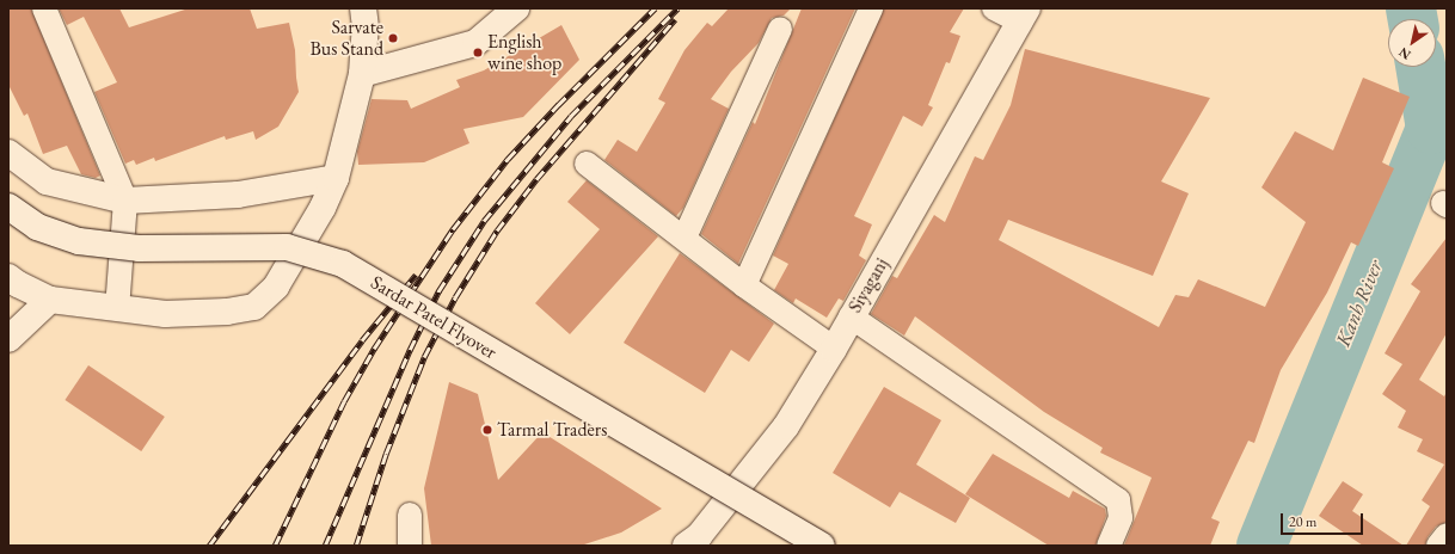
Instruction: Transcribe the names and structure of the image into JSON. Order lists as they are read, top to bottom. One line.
{"streets":{"street":["Siyaganj","Sardar Patel Flyover"]},"water":["Kanh River"],"places":["Sarvate Bus Stand","English wine shop","Tarmal Traders"],"scale_bar":"20 m","north":"bottom left"}
